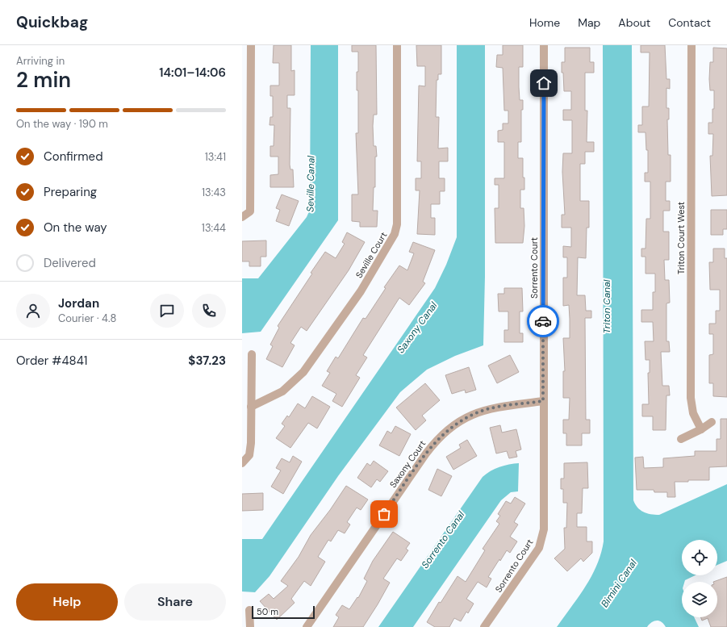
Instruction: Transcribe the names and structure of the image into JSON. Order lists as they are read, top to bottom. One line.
{"streets":{"street":["Triton Court West","Seville Court","Sorrento Court","Saxony Court"]},"crossings":[["Sorrento Court","Saxony Court"]],"water":["Seville Canal","Triton Canal","Saxony Canal","Sorrento Canal","Bimini Canal"],"scale_bar":"50 m","page":{"header":"Quickbag","nav":["Home","Map","About","Contact"],"heading":["2 min","Arriving in","14:01–14:06"],"panel":["Jordan","Courier · 4.8","Order #4841","$37.23"],"bar":"On the way · 190 m","list":[["Confirmed","13:41"],["Preparing","13:43"],["On the way","13:44"],"Delivered"],"buttons":["Help","Share"],"scale":"50 m"}}
